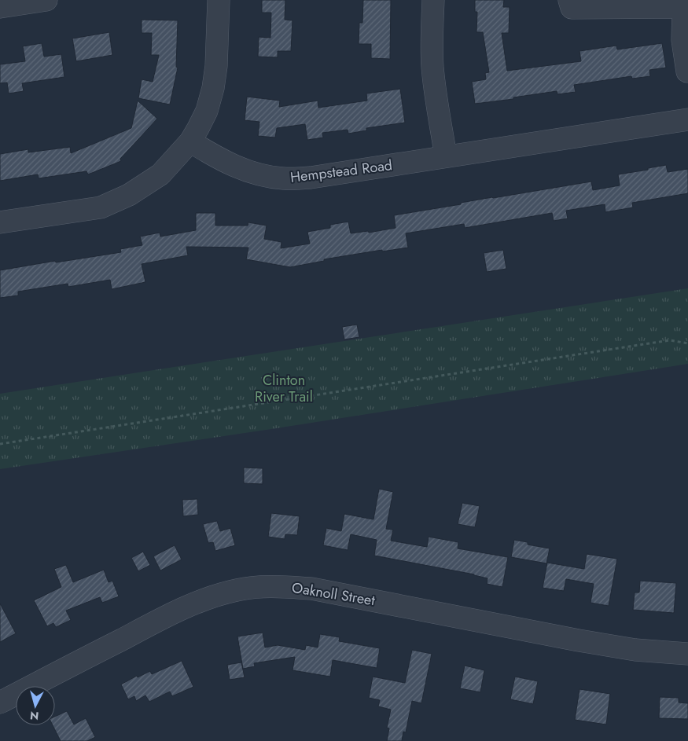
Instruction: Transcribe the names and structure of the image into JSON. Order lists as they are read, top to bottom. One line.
{"streets":{"street":["Hempstead Road","Oaknoll Street"]},"parks":["Clinton River Trail"],"north":"bottom"}
